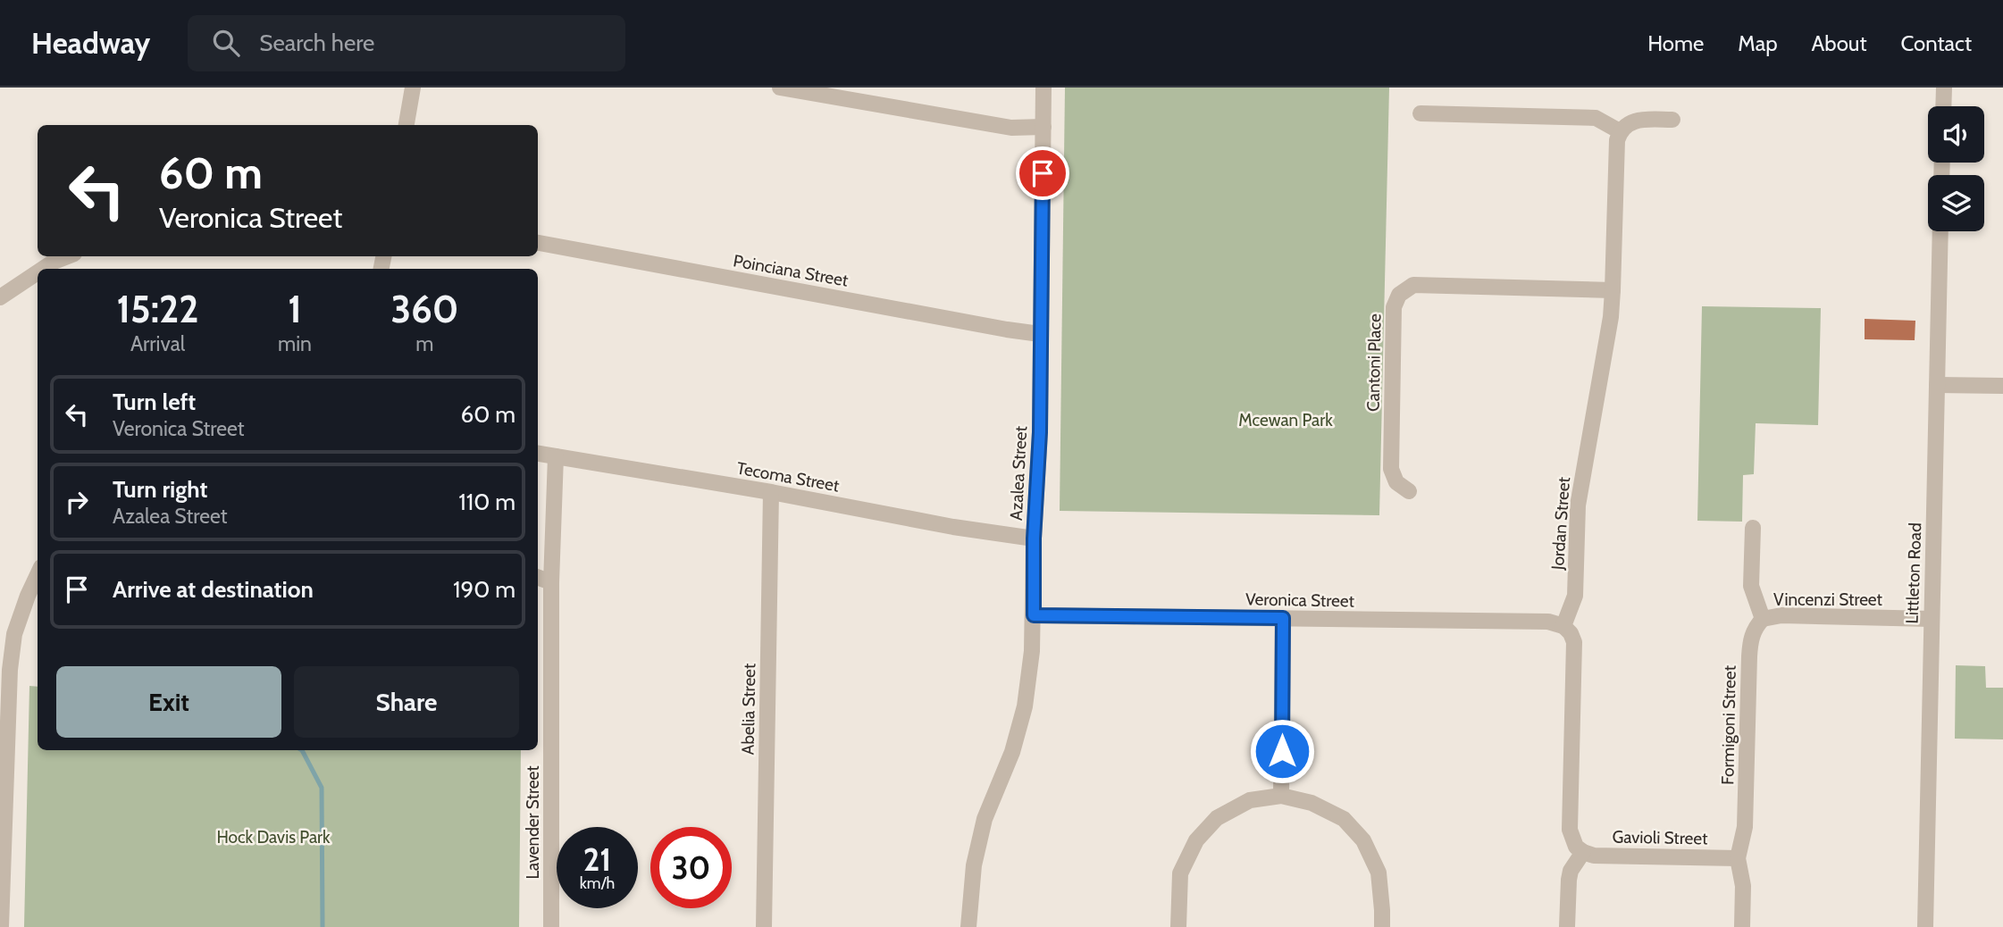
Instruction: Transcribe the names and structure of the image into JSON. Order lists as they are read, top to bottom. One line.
{"streets":{"street":["Poinciana Street","Cantoni Place","Azalea Street","Tecoma Street","Jordan Street","Littleton Road","Vincenzi Street","Veronica Street","Abelia Street","Formigoni Street","Lavender Street","Gavioli Street"]},"crossings":[["Poinciana Street","Azalea Street"],["Cantoni Place","Jordan Street"],["Azalea Street","Tecoma Street"],["Azalea Street","Veronica Street"],["Tecoma Street","Abelia Street"],["Tecoma Street","Lavender Street"],["Jordan Street","Veronica Street"],["Littleton Road","Vincenzi Street"],["Vincenzi Street","Formigoni Street"],["Formigoni Street","Gavioli Street"]],"parks":["Mcewan Park","Hock Davis Park"],"page":{"header":"Headway","search":"Search here","nav":["Home","Map","About","Contact"],"turn":["60 m","Veronica Street"],"eta":["15:22","Arrival","1","min","360","m"],"list":[{"name":"Turn left","note":"Veronica Street","value":"60 m"},{"name":"Turn right","note":"Azalea Street","value":"110 m"},{"name":"Arrive at destination","value":"190 m"}],"buttons":["Exit","Share"],"speed":"21 km/h","limit":"30"}}
